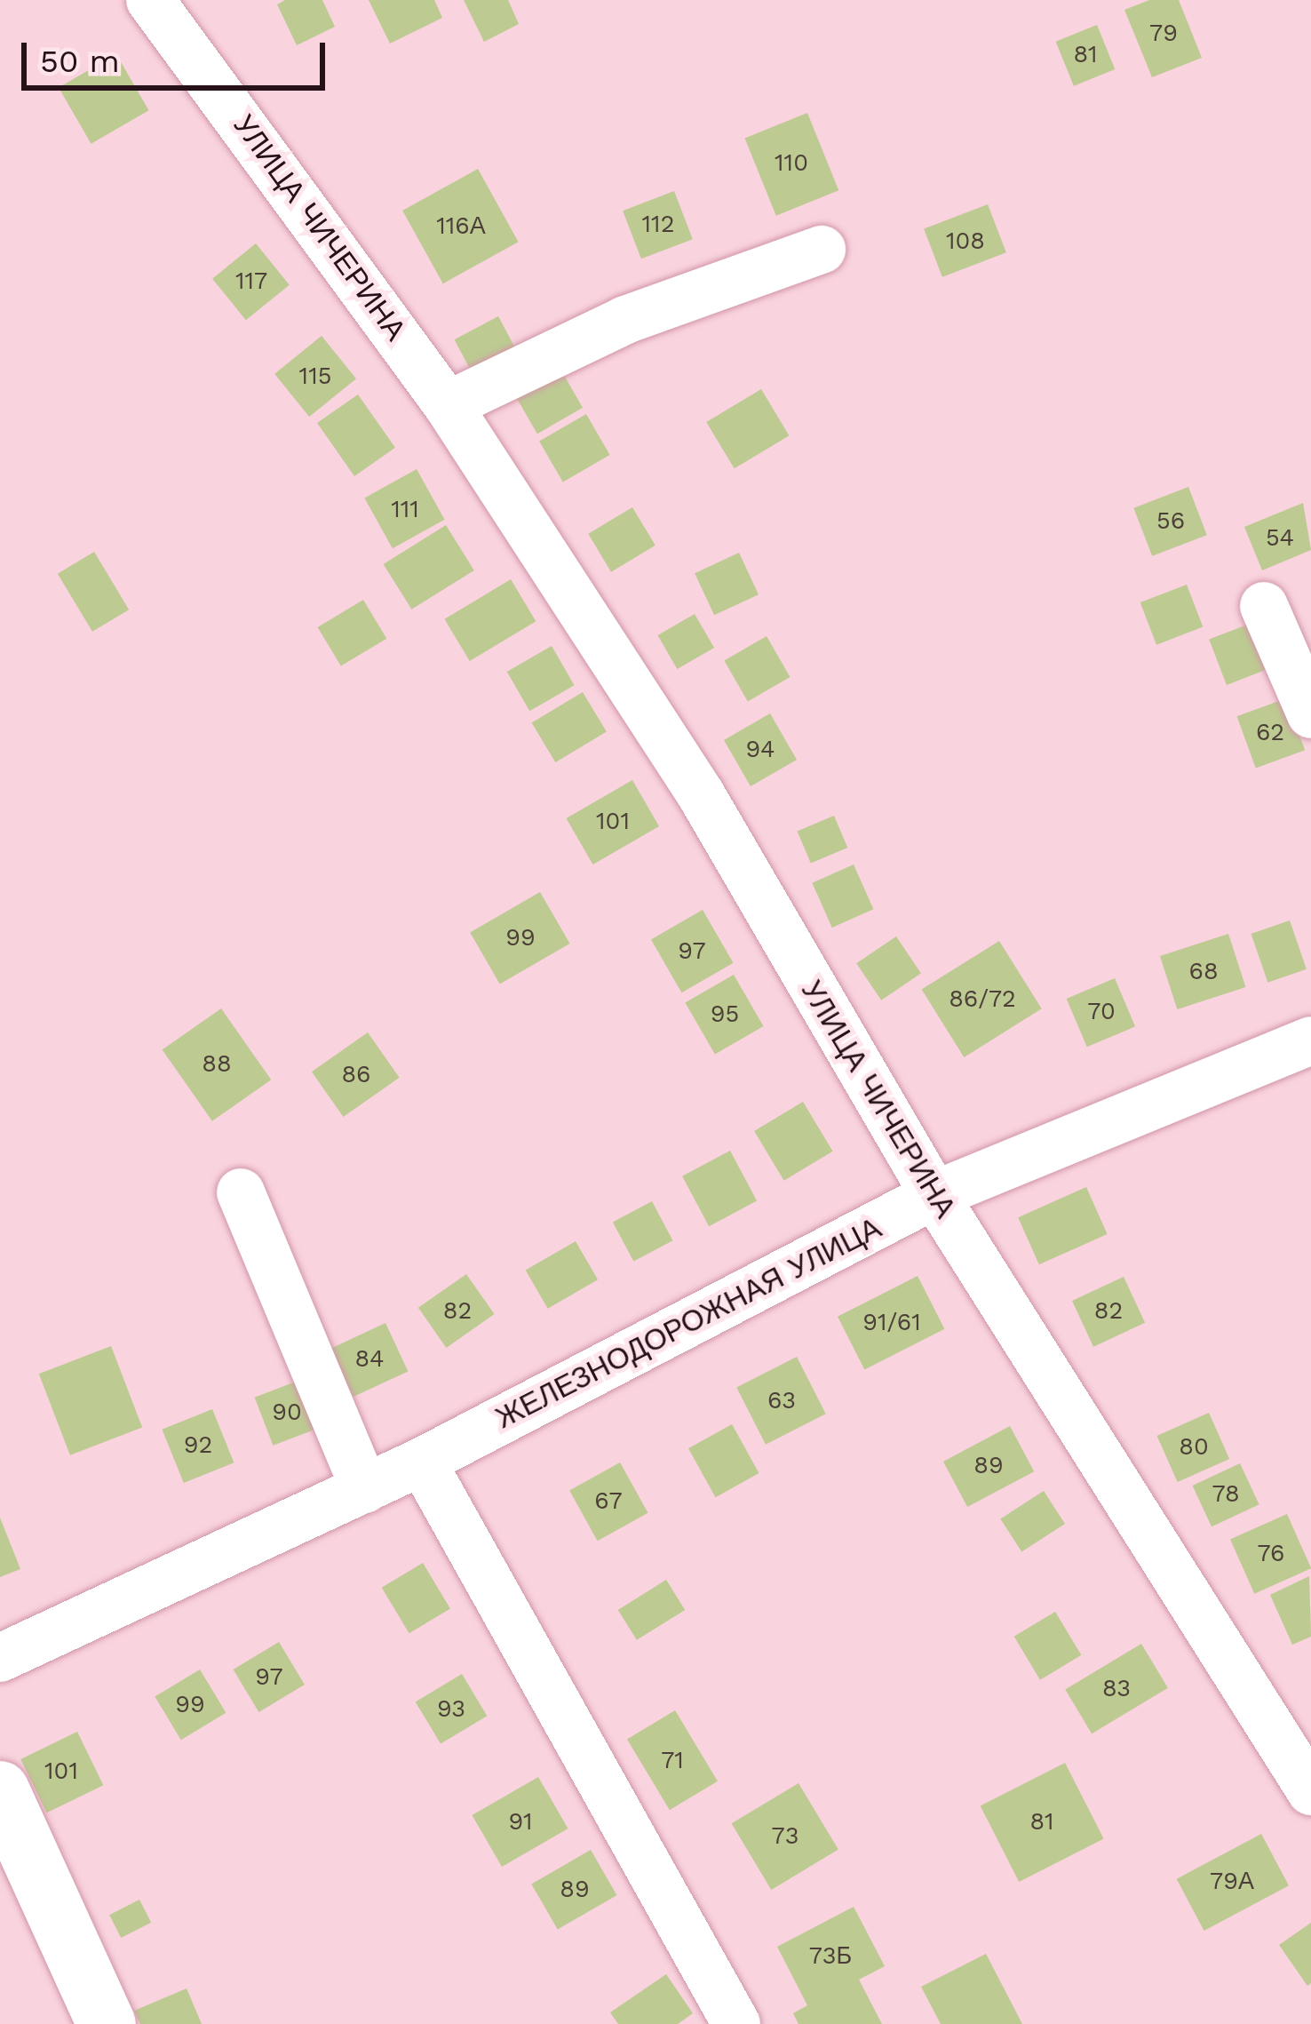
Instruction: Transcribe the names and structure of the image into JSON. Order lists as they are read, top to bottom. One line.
{"streets":{"street":["УЛИЦА ЧИЧЕРИНА","ЖЕЛЕЗНОДОРОЖНАЯ УЛИЦА"]},"crossings":[["УЛИЦА ЧИЧЕРИНА","ЖЕЛЕЗНОДОРОЖНАЯ УЛИЦА"]],"house_numbers":["79","81","110","112","116А","108","117","115","111","56","54","62","94","101","99","97","68","86/72","70","95","88","86","82","82","91/61","84","63","90","92","80","89","78","67","76","97","83","99","93","71","101","91","81","73","79А","89","73Б"],"scale_bar":"50 m"}
